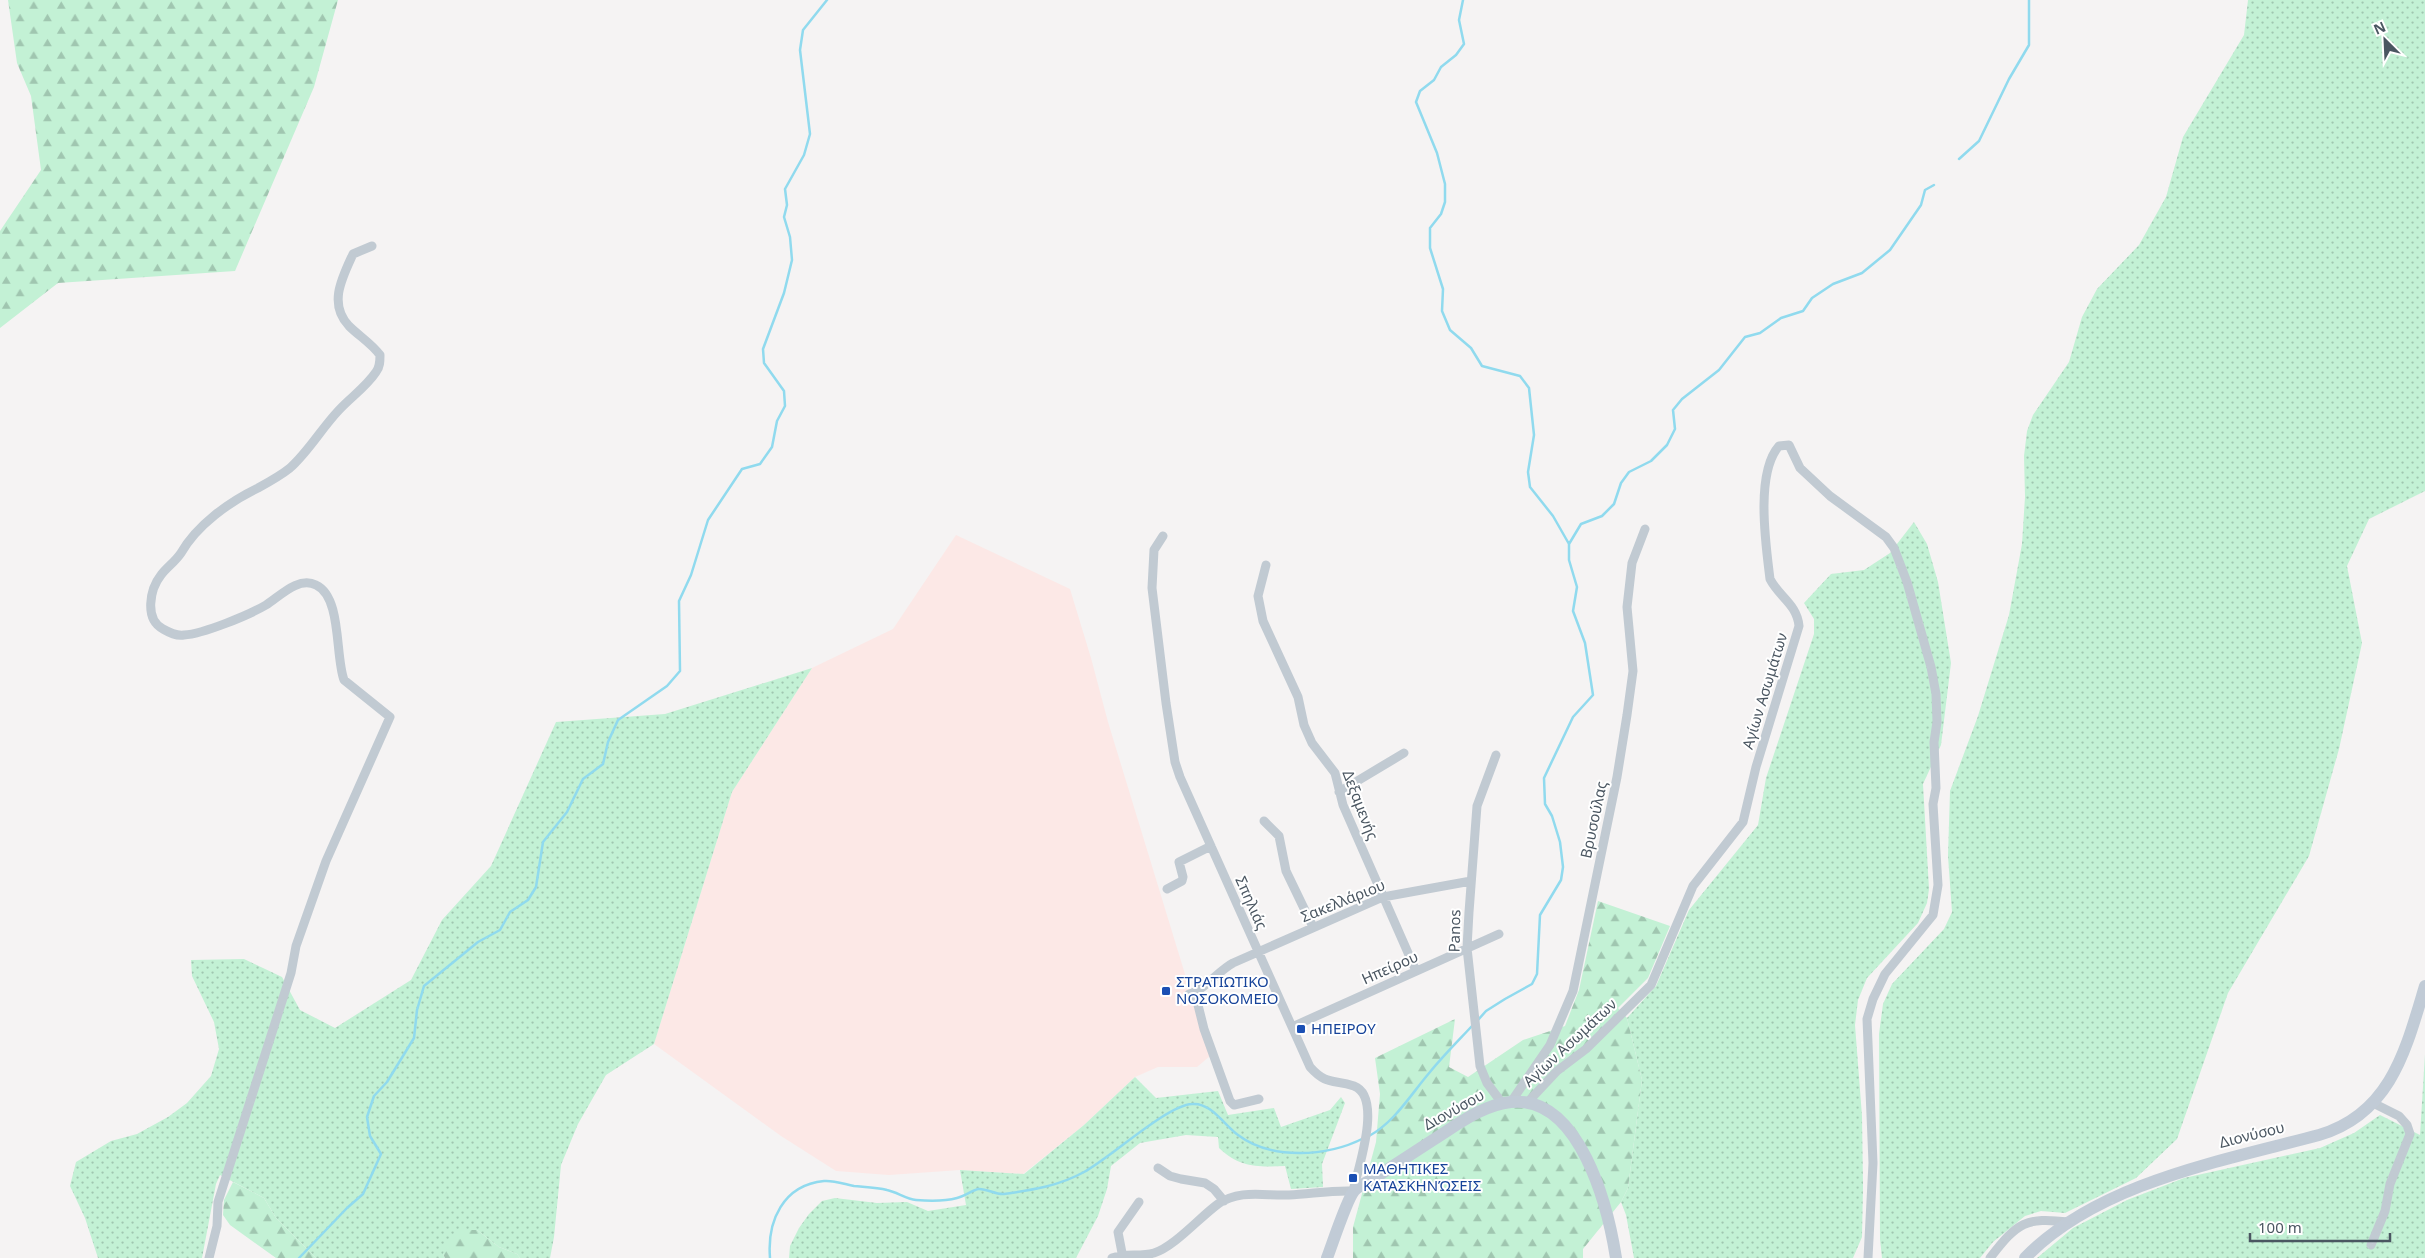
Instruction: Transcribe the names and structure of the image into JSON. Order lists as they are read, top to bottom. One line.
{"streets":{"main road":["Διονύσου"],"street":["Αγίων Ασωμάτων","Δεξαμενής","Βρυσούλας","Σακελλάριου","Σπηλιάς","Panos","Ηπείρου"]},"crossings":[["Αγίων Ασωμάτων","Διονύσου"],["Δεξαμενής","Σακελλάριου"],["Δεξαμενής","Ηπείρου"],["Βρυσούλας","Panos"],["Βρυσούλας","Διονύσου"],["Σακελλάριου","Σπηλιάς"],["Σακελλάριου","Panos"],["Σπηλιάς","Ηπείρου"],["Σπηλιάς","Διονύσου"],["Panos","Ηπείρου"],["Panos","Διονύσου"]],"places":{"transit":["ΣΤΡΑΤΙΩΤΙΚΟ ΝΟΣΟΚΟΜΕΙΟ","ΗΠΕΙΡΟΥ","ΜΑΘΗΤΙΚΕΣ ΚΑΤΑΣΚΗΝΏΣΕΙΣ"]},"scale_bar":"100 m","north":"top left"}
